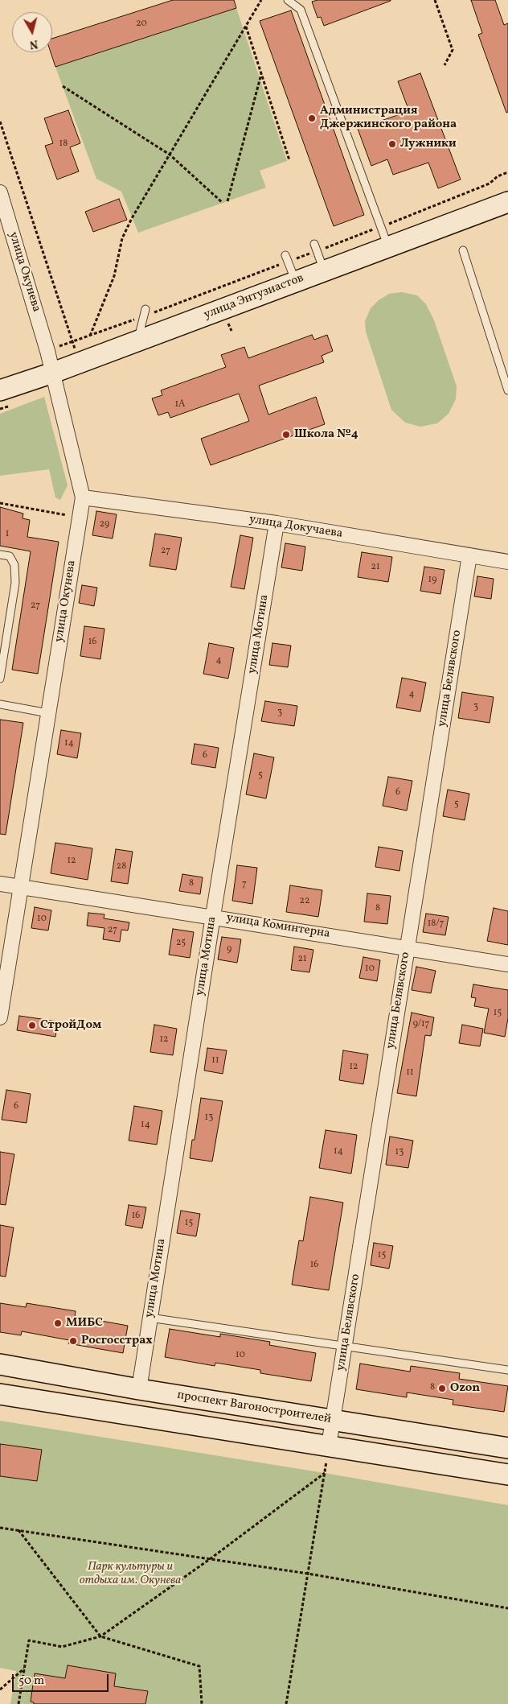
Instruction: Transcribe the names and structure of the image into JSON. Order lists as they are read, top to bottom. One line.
{"streets":{"main road":["улица Энтузиастов","проспект Вагоностроителей"],"street":["улица Окунева","улица Докучаева","улица Мотина","улица Белявского","улица Коминтерна"]},"crossings":[["улица Окунева","улица Энтузиастов"],["улица Окунева","улица Докучаева"],["улица Окунева","улица Коминтерна"],["улица Докучаева","улица Мотина"],["улица Докучаева","улица Белявского"],["улица Мотина","улица Коминтерна"],["улица Мотина","проспект Вагоностроителей"],["улица Белявского","улица Коминтерна"],["улица Белявского","проспект Вагоностроителей"]],"parks":["Парк культуры и отдыха им. Окунева"],"places":["Администрация Джержинского района","Лужники","Школа №4","СтройДом","МИБС","Росгосстрах","Ozon"],"house_numbers":["20","18","1А","29","1","27","21","19","27","16","4","4","3","3","14","6","5","6","5","12","28","8","7","22","8","10","18/7","27","25","9","21","10","15","9/17","12","11","12","11","6","13","14","14","13","16","15","15","16","10","8"],"scale_bar":"50 m","north":"bottom"}
